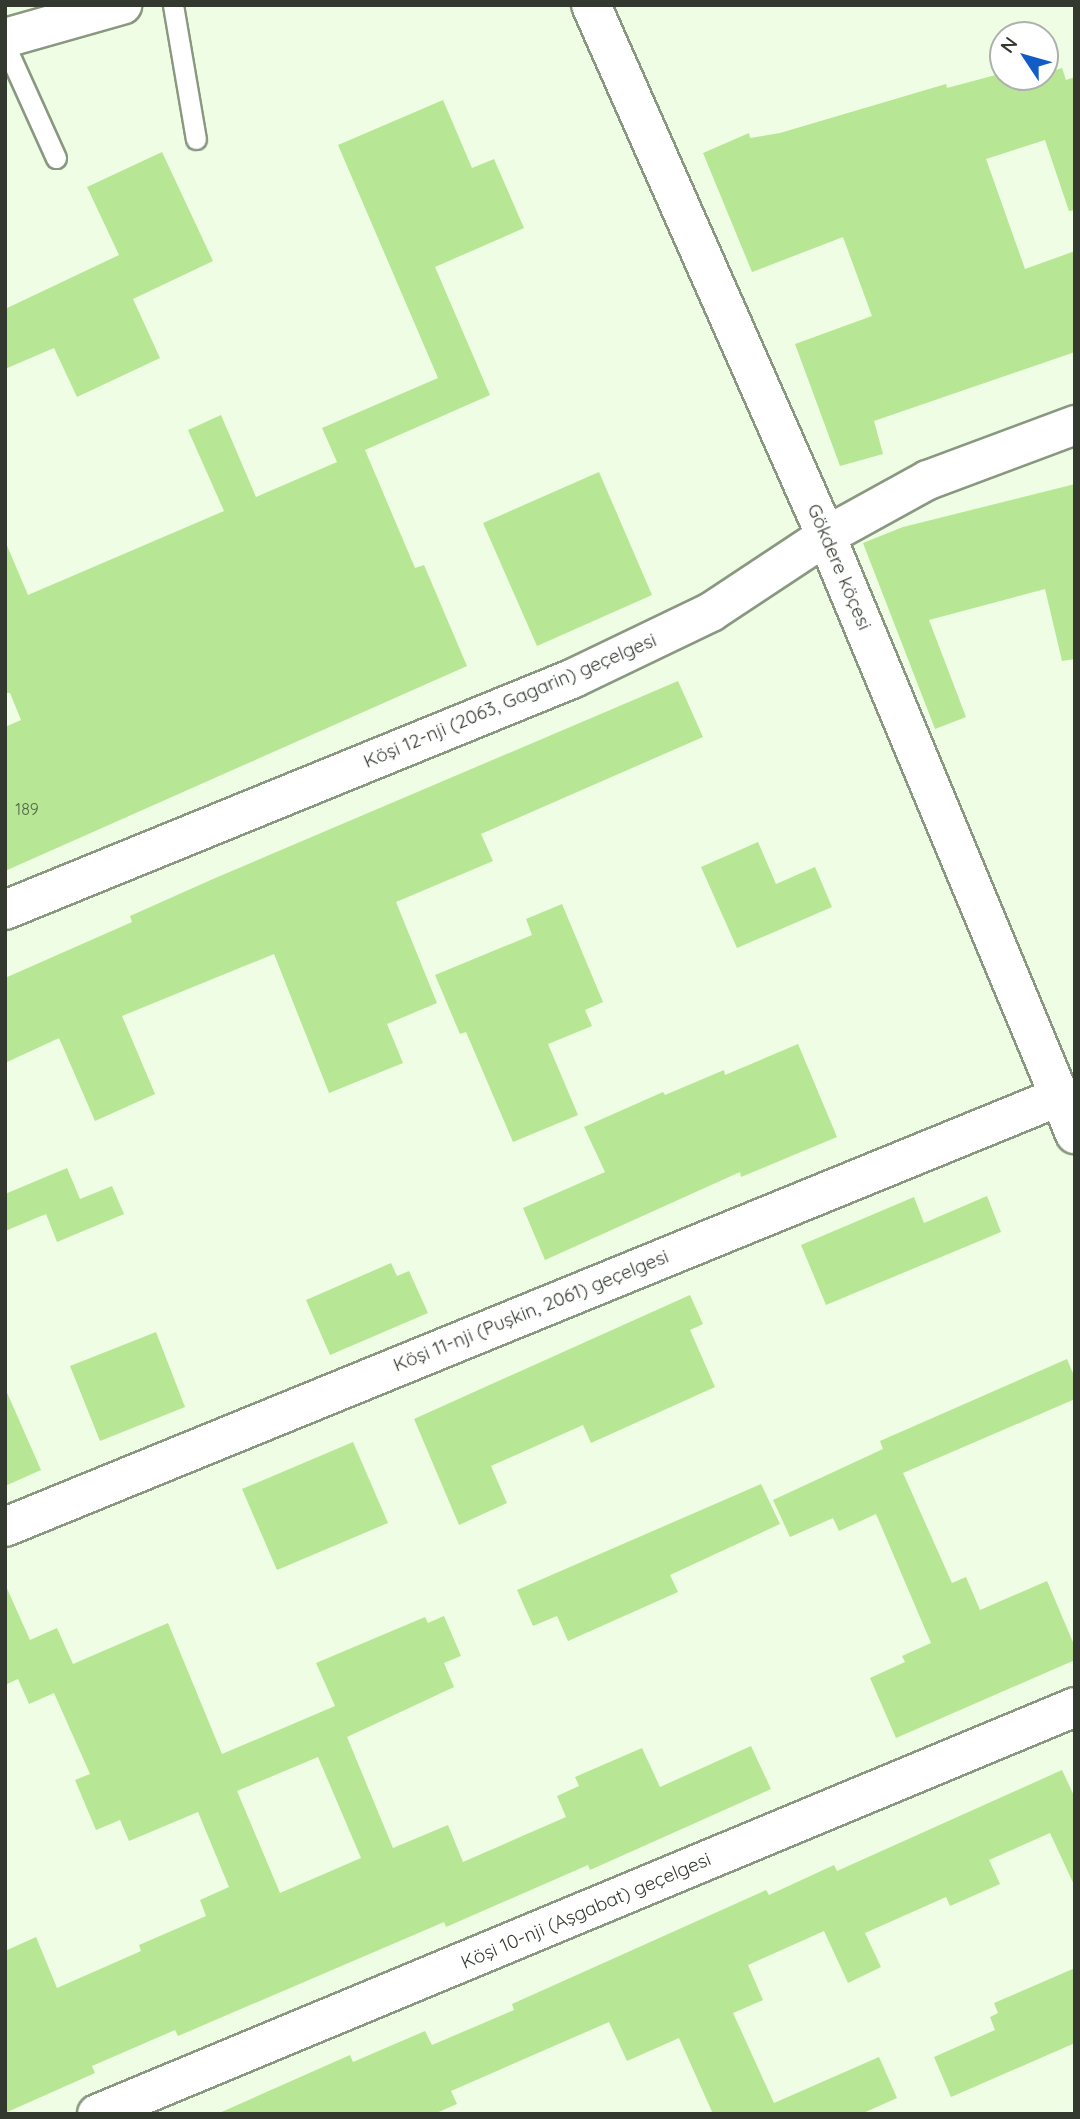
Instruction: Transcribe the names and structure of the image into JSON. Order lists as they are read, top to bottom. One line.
{"streets":{"street":["Gökdere köçesi","Köşi 12-nji (2063, Gagarin) geçelgesi","Köşi 11-nji (Puşkin, 2061) geçelgesi","Köşi 10-nji (Aşgabat) geçelgesi"]},"crossings":[["Gökdere köçesi","Köşi 12-nji (2063, Gagarin) geçelgesi"],["Gökdere köçesi","Köşi 11-nji (Puşkin, 2061) geçelgesi"]],"house_numbers":["189"],"north":"top left"}
